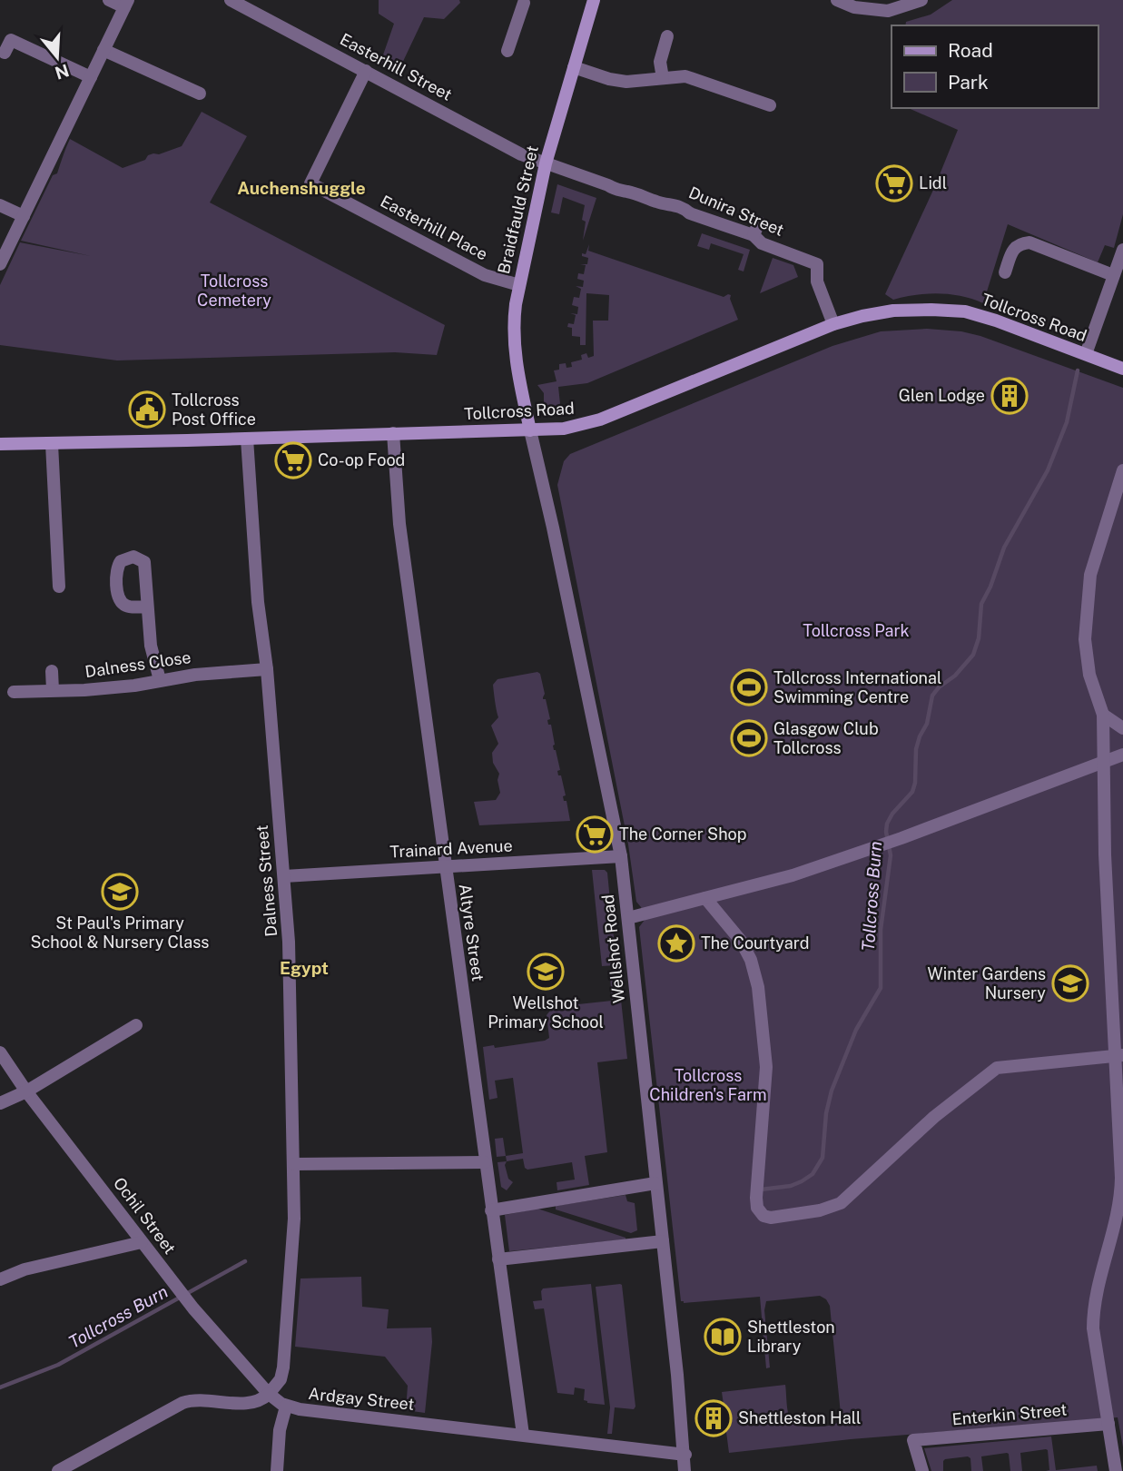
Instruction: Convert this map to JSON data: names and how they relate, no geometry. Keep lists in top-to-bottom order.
{
  "streets": {
    "street": [
      "Easterhill Street",
      "Braidfauld Street",
      "Dunira Street",
      "Easterhill Place",
      "Tollcross Road",
      "Dalness Close",
      "Trainard Avenue",
      "Dalness Street",
      "Altyre Street",
      "Wellshot Road",
      "Ochil Street",
      "Ardgay Street",
      "Enterkin Street"
    ]
  },
  "crossings": [
    ["Easterhill Street", "Braidfauld Street"],
    ["Easterhill Street", "Dunira Street"],
    ["Easterhill Street", "Easterhill Place"],
    ["Braidfauld Street", "Dunira Street"],
    ["Braidfauld Street", "Easterhill Place"],
    ["Braidfauld Street", "Tollcross Road"],
    ["Braidfauld Street", "Wellshot Road"],
    ["Dunira Street", "Tollcross Road"],
    ["Tollcross Road", "Dalness Street"],
    ["Tollcross Road", "Altyre Street"],
    ["Tollcross Road", "Wellshot Road"],
    ["Dalness Close", "Dalness Street"],
    ["Trainard Avenue", "Dalness Street"],
    ["Trainard Avenue", "Altyre Street"],
    ["Trainard Avenue", "Wellshot Road"],
    ["Dalness Street", "Ochil Street"],
    ["Dalness Street", "Ardgay Street"],
    ["Altyre Street", "Ardgay Street"],
    ["Wellshot Road", "Ardgay Street"],
    ["Ochil Street", "Ardgay Street"]
  ],
  "districts": ["Auchenshuggle", "Egypt"],
  "water": ["Tollcross Burn"],
  "parks": ["Tollcross Cemetery", "Tollcross Park", "Tollcross Children's Farm"],
  "places": {
    "supermarket": ["Lidl", "Co-op Food", "The Corner Shop"],
    "building": ["Glen Lodge", "Shettleston Hall"],
    "public building": ["Tollcross Post Office"],
    "sports": ["Tollcross International Swimming Centre", "Glasgow Club Tollcross"],
    "school or university": ["St Paul's Primary School & Nursery Class", "Wellshot Primary School", "Winter Gardens Nursery"],
    "place": ["The Courtyard"],
    "library": ["Shettleston Library"]
  },
  "legend": ["Road", "Park"],
  "north": "bottom"
}
